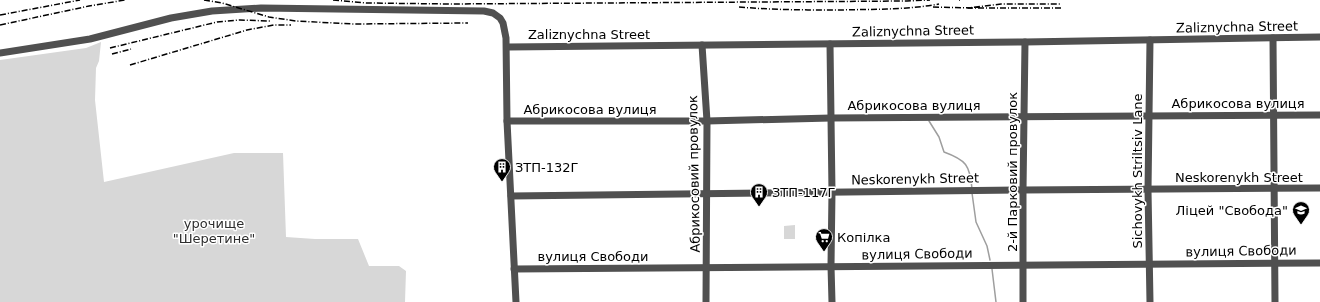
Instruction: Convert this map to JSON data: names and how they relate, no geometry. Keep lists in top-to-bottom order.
{
  "streets": {
    "street": [
      "Zaliznychna Street",
      "Абрикосова вулиця",
      "Sichovykh Striltsiv Lane",
      "2-й Парковий провулок",
      "Абрикосовий провулок",
      "Neskorenykh Street",
      "вулиця Свободи"
    ]
  },
  "crossings": [
    ["Zaliznychna Street", "Sichovykh Striltsiv Lane"],
    ["Zaliznychna Street", "2-й Парковий провулок"],
    ["Zaliznychna Street", "Абрикосовий провулок"],
    ["Абрикосова вулиця", "Sichovykh Striltsiv Lane"],
    ["Абрикосова вулиця", "2-й Парковий провулок"],
    ["Абрикосова вулиця", "Абрикосовий провулок"],
    ["Sichovykh Striltsiv Lane", "Neskorenykh Street"],
    ["Sichovykh Striltsiv Lane", "вулиця Свободи"],
    ["2-й Парковий провулок", "Neskorenykh Street"],
    ["2-й Парковий провулок", "вулиця Свободи"],
    ["Абрикосовий провулок", "Neskorenykh Street"],
    ["Абрикосовий провулок", "вулиця Свободи"]
  ],
  "parks": ["урочище \"Шеретине\""],
  "places": {
    "building": ["ЗТП-132Г", "ЗТП-117Г"],
    "school or university": ["Ліцей \"Свобода\""],
    "supermarket": ["Копілка"]
  }
}
